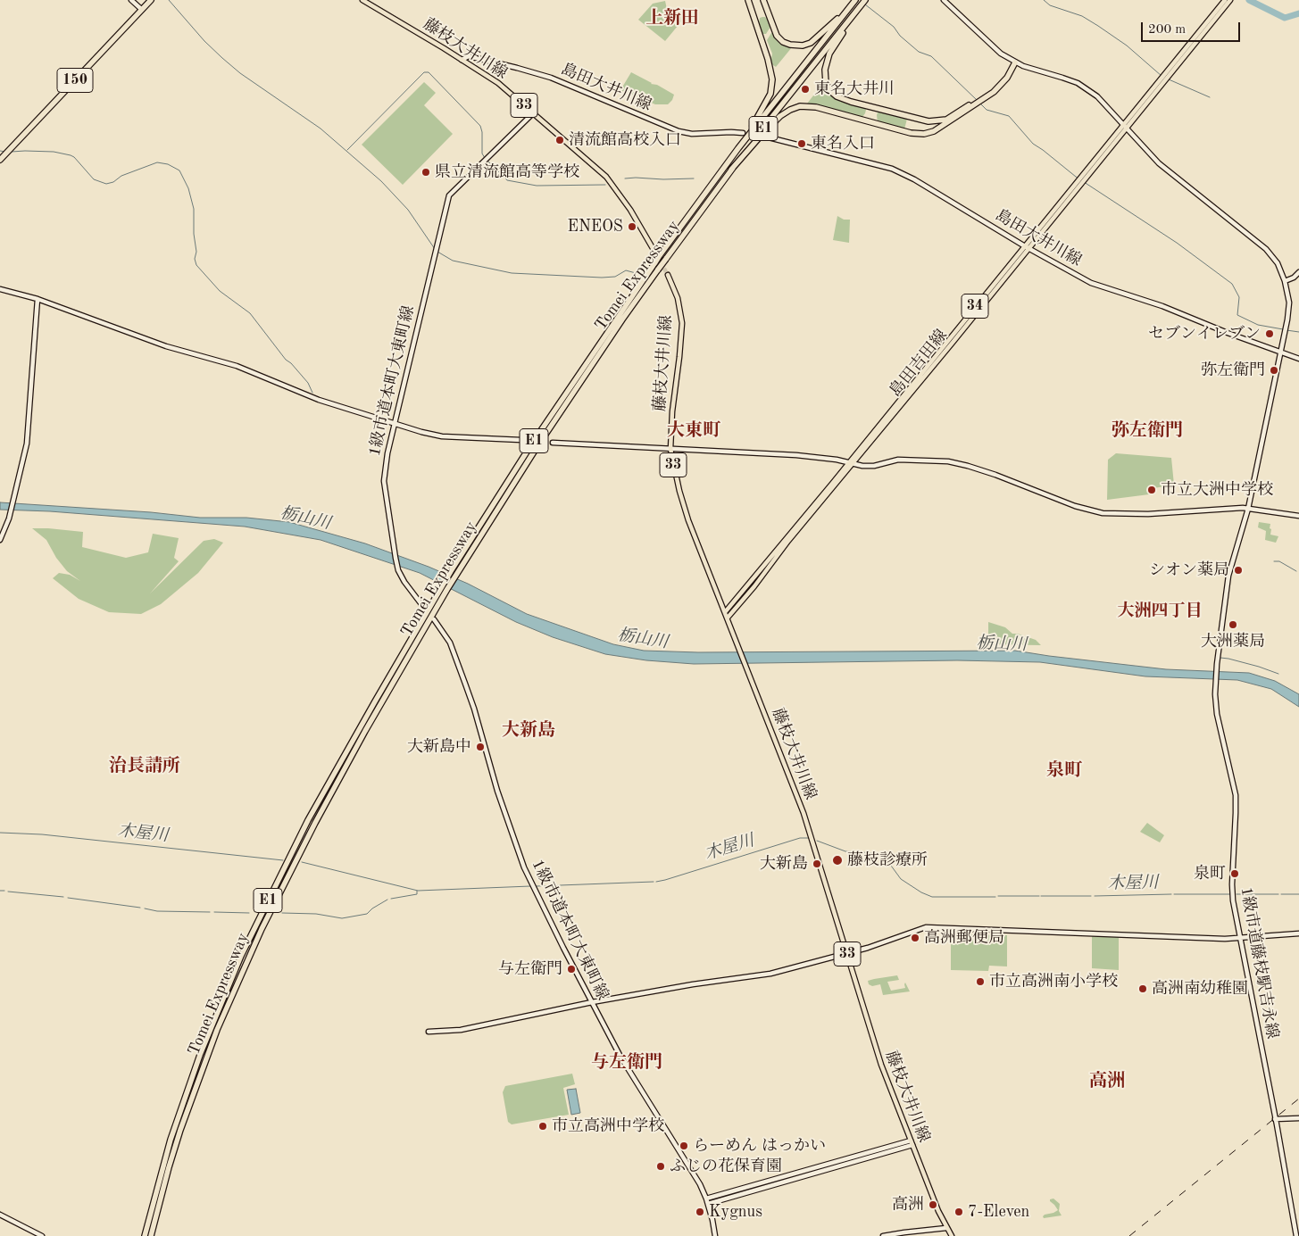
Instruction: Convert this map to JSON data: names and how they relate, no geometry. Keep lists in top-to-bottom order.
{
  "streets": {
    "highway": ["150", "E1", "Tomei Expressway"],
    "main road": [
      "藤枝大井川線",
      "33",
      "34",
      "島田吉田線"
    ],
    "street": ["島田大井川線", "1級市道本町大東町線", "1級市道藤枝駅吉永線"]
  },
  "crossings": [
    ["藤枝大井川線", "島田大井川線"],
    ["藤枝大井川線", "島田吉田線"],
    ["藤枝大井川線", "1級市道本町大東町線"],
    ["島田大井川線", "島田吉田線"],
    ["島田大井川線", "1級市道藤枝駅吉永線"],
    ["島田吉田線", "1級市道藤枝駅吉永線"]
  ],
  "districts": [
    "上新田",
    "大東町",
    "弥左衛門",
    "大洲四丁目",
    "大新島",
    "治長請所",
    "泉町",
    "与左衛門",
    "高洲"
  ],
  "water": ["栃山川", "木屋川"],
  "places": [
    "東名大井川",
    "清流館高校入口",
    "東名入口",
    "県立清流館高等学校",
    "ENEOS",
    "セブンイレブン",
    "弥左衛門",
    "市立大洲中学校",
    "シオン薬局",
    "大洲薬局",
    "大新島中",
    "藤枝診療所",
    "大新島",
    "泉町",
    "高洲郵便局",
    "与左衛門",
    "市立高洲南小学校",
    "高洲南幼稚園",
    "市立高洲中学校",
    "らーめん はっかい",
    "ふじの花保育園",
    "高洲",
    "Kygnus",
    "7-Eleven"
  ],
  "scale_bar": "200 m"
}
